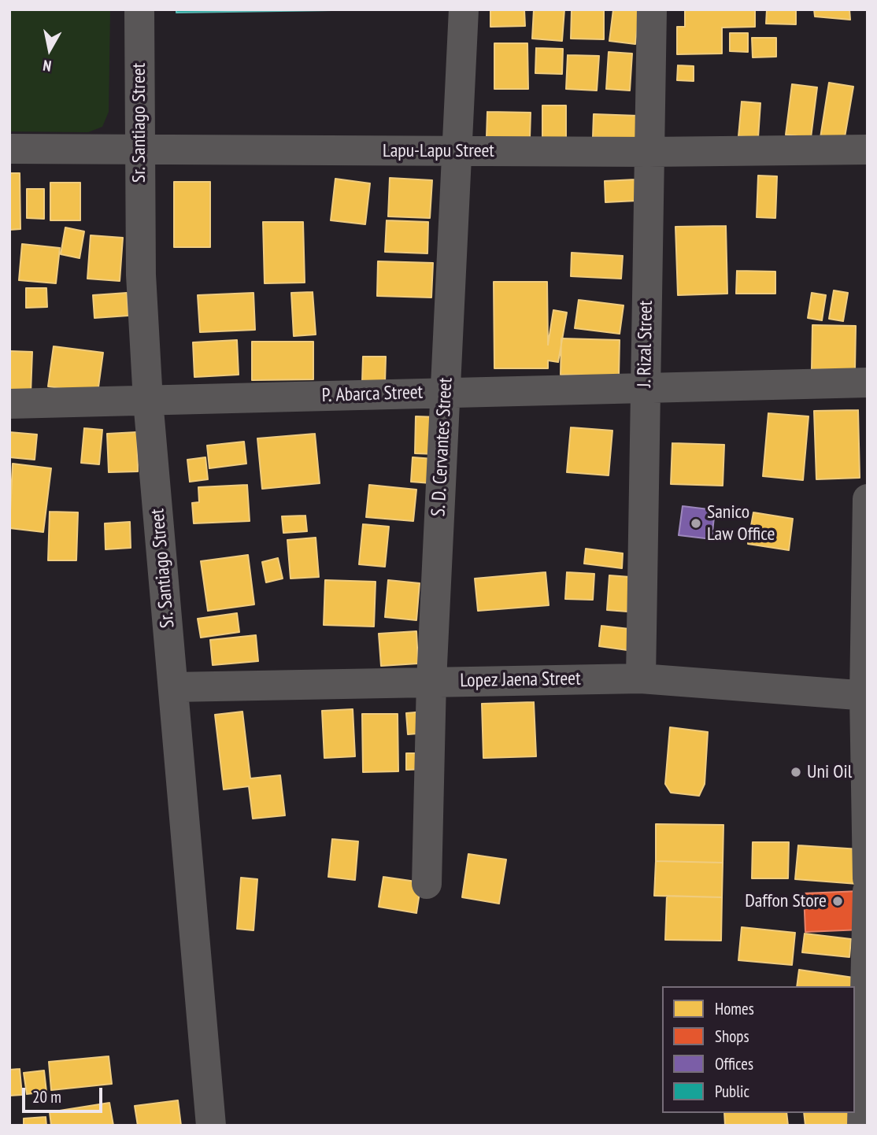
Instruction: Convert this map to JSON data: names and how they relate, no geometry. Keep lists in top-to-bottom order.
{
  "streets": {
    "street": [
      "Sr. Santiago Street",
      "Lapu-Lapu Street",
      "J. Rizal Street",
      "P. Abarca Street",
      "S. D. Cervantes Street",
      "Lopez Jaena Street"
    ]
  },
  "crossings": [
    ["Sr. Santiago Street", "Lapu-Lapu Street"],
    ["Sr. Santiago Street", "P. Abarca Street"],
    ["Sr. Santiago Street", "Lopez Jaena Street"],
    ["Lapu-Lapu Street", "J. Rizal Street"],
    ["Lapu-Lapu Street", "S. D. Cervantes Street"],
    ["J. Rizal Street", "P. Abarca Street"],
    ["J. Rizal Street", "Lopez Jaena Street"],
    ["P. Abarca Street", "S. D. Cervantes Street"],
    ["S. D. Cervantes Street", "Lopez Jaena Street"]
  ],
  "places": ["Sanico Law Office", "Uni Oil", "Daffon Store"],
  "legend": [
    "Homes",
    "Shops",
    "Offices",
    "Public"
  ],
  "scale_bar": "20 m",
  "north": "bottom"
}
